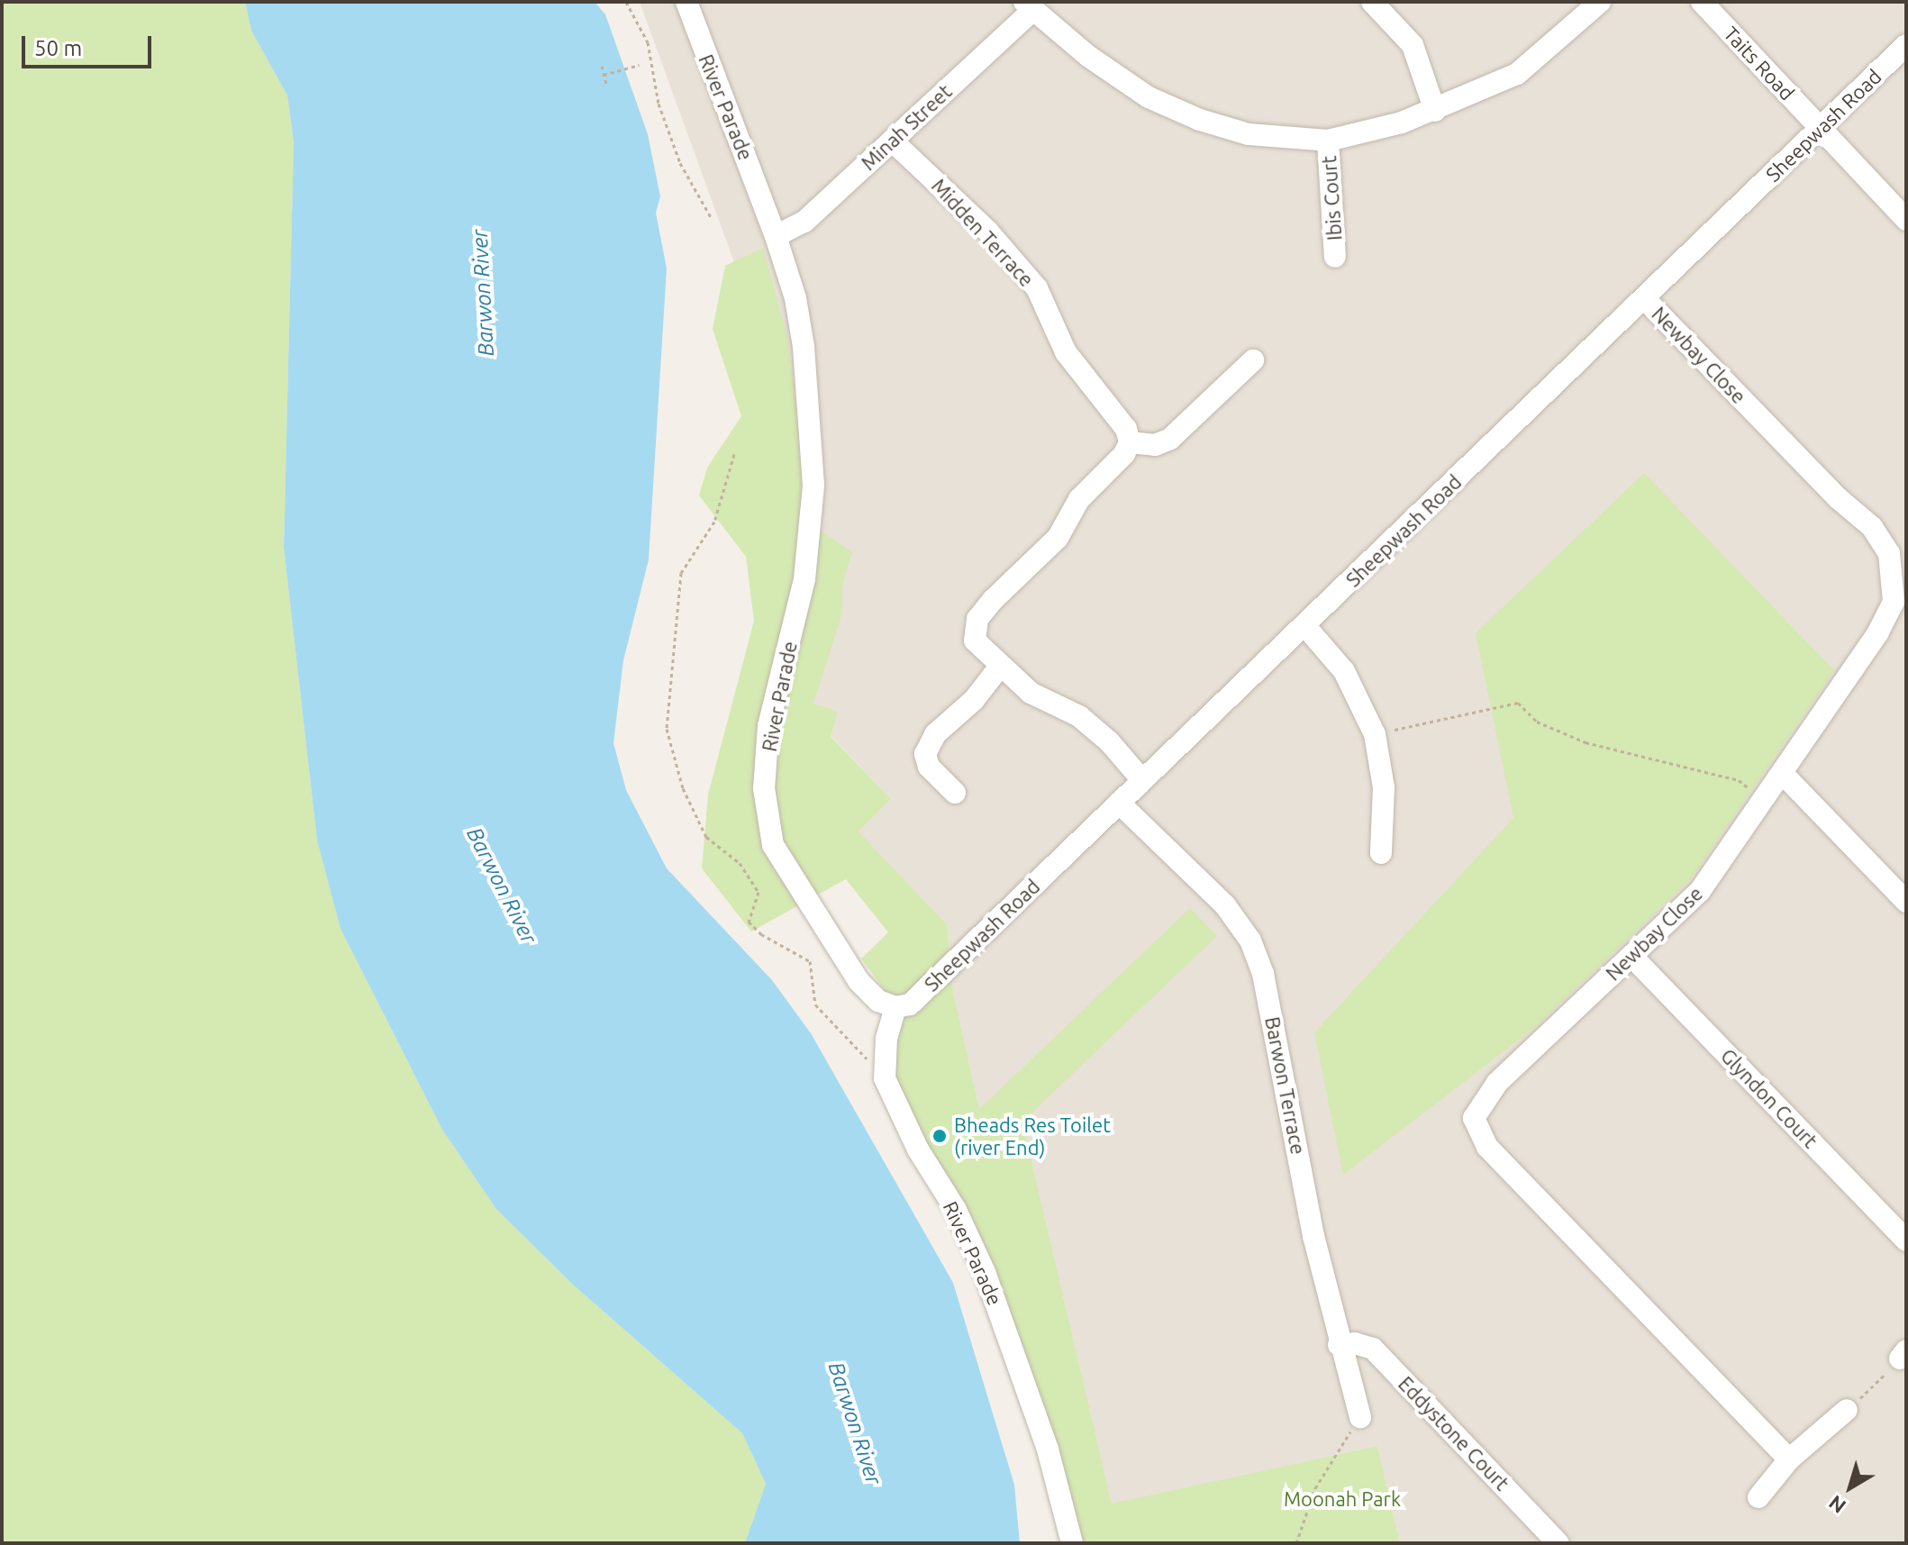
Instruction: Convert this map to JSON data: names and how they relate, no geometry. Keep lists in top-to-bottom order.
{
  "streets": {
    "street": [
      "Taits Road",
      "River Parade",
      "Sheepwash Road",
      "Minah Street",
      "Ibis Court",
      "Midden Terrace",
      "Newbay Close",
      "Barwon Terrace",
      "Glyndon Court",
      "Eddystone Court"
    ]
  },
  "crossings": [
    ["Taits Road", "Sheepwash Road"],
    ["River Parade", "Sheepwash Road"],
    ["River Parade", "Minah Street"],
    ["Sheepwash Road", "Newbay Close"],
    ["Sheepwash Road", "Barwon Terrace"],
    ["Minah Street", "Midden Terrace"],
    ["Newbay Close", "Glyndon Court"],
    ["Barwon Terrace", "Eddystone Court"]
  ],
  "water": ["Barwon River"],
  "parks": ["Moonah Park"],
  "places": ["Bheads Res Toilet (river End)"],
  "scale_bar": "50 m",
  "north": "bottom left"
}
